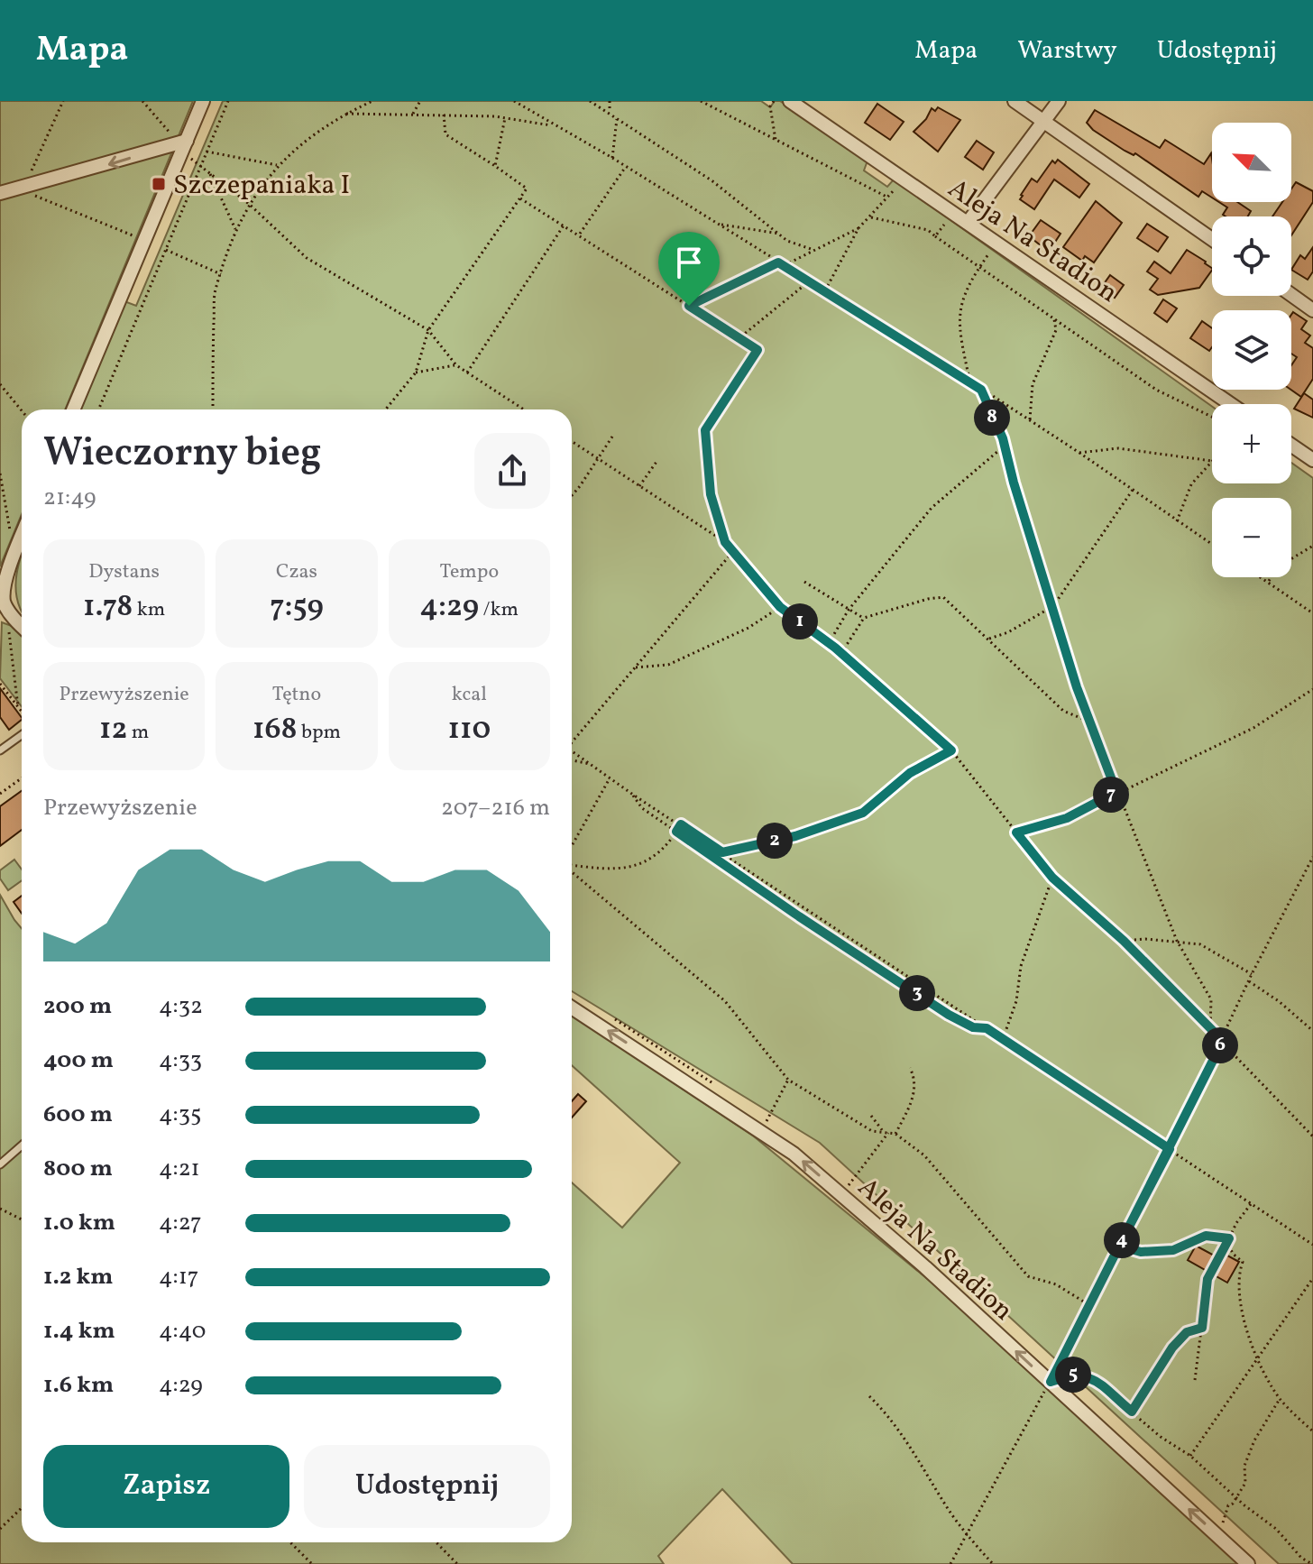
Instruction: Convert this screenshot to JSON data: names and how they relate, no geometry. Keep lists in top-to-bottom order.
{
  "streets": {
    "street": ["Aleja Na Stadion"]
  },
  "one_way": ["Aleja Na Stadion"],
  "places": {
    "transit": ["Szczepaniaka I"]
  },
  "north": "top left",
  "page": {
    "header": "Mapa",
    "nav": ["Mapa", "Warstwy", "Udostępnij"],
    "map_buttons": ["+", "−"],
    "pins": [
      "8",
      "1",
      "7",
      "2",
      "3",
      "6",
      "4",
      "5"
    ],
    "heading": ["Wieczorny bieg", "21:49"],
    "stats": [
      ["Dystans", "1.78 km"],
      ["Czas", "7:59"],
      ["Tempo", "4:29 /km"],
      ["Przewyższenie", "12 m"],
      ["Tętno", "168 bpm"],
      ["kcal", "110"]
    ],
    "chart": ["Przewyższenie", "207–216 m"],
    "list": [
      {
        "name": "200 m",
        "note": "4:32"
      },
      {
        "name": "400 m",
        "note": "4:33"
      },
      {
        "name": "600 m",
        "note": "4:35"
      },
      {
        "name": "800 m",
        "note": "4:21"
      },
      {
        "name": "1.0 km",
        "note": "4:27"
      },
      {
        "name": "1.2 km",
        "note": "4:17"
      },
      {
        "name": "1.4 km",
        "note": "4:40"
      },
      {
        "name": "1.6 km",
        "note": "4:29"
      }
    ],
    "buttons": ["Zapisz", "Udostępnij"]
  }
}
